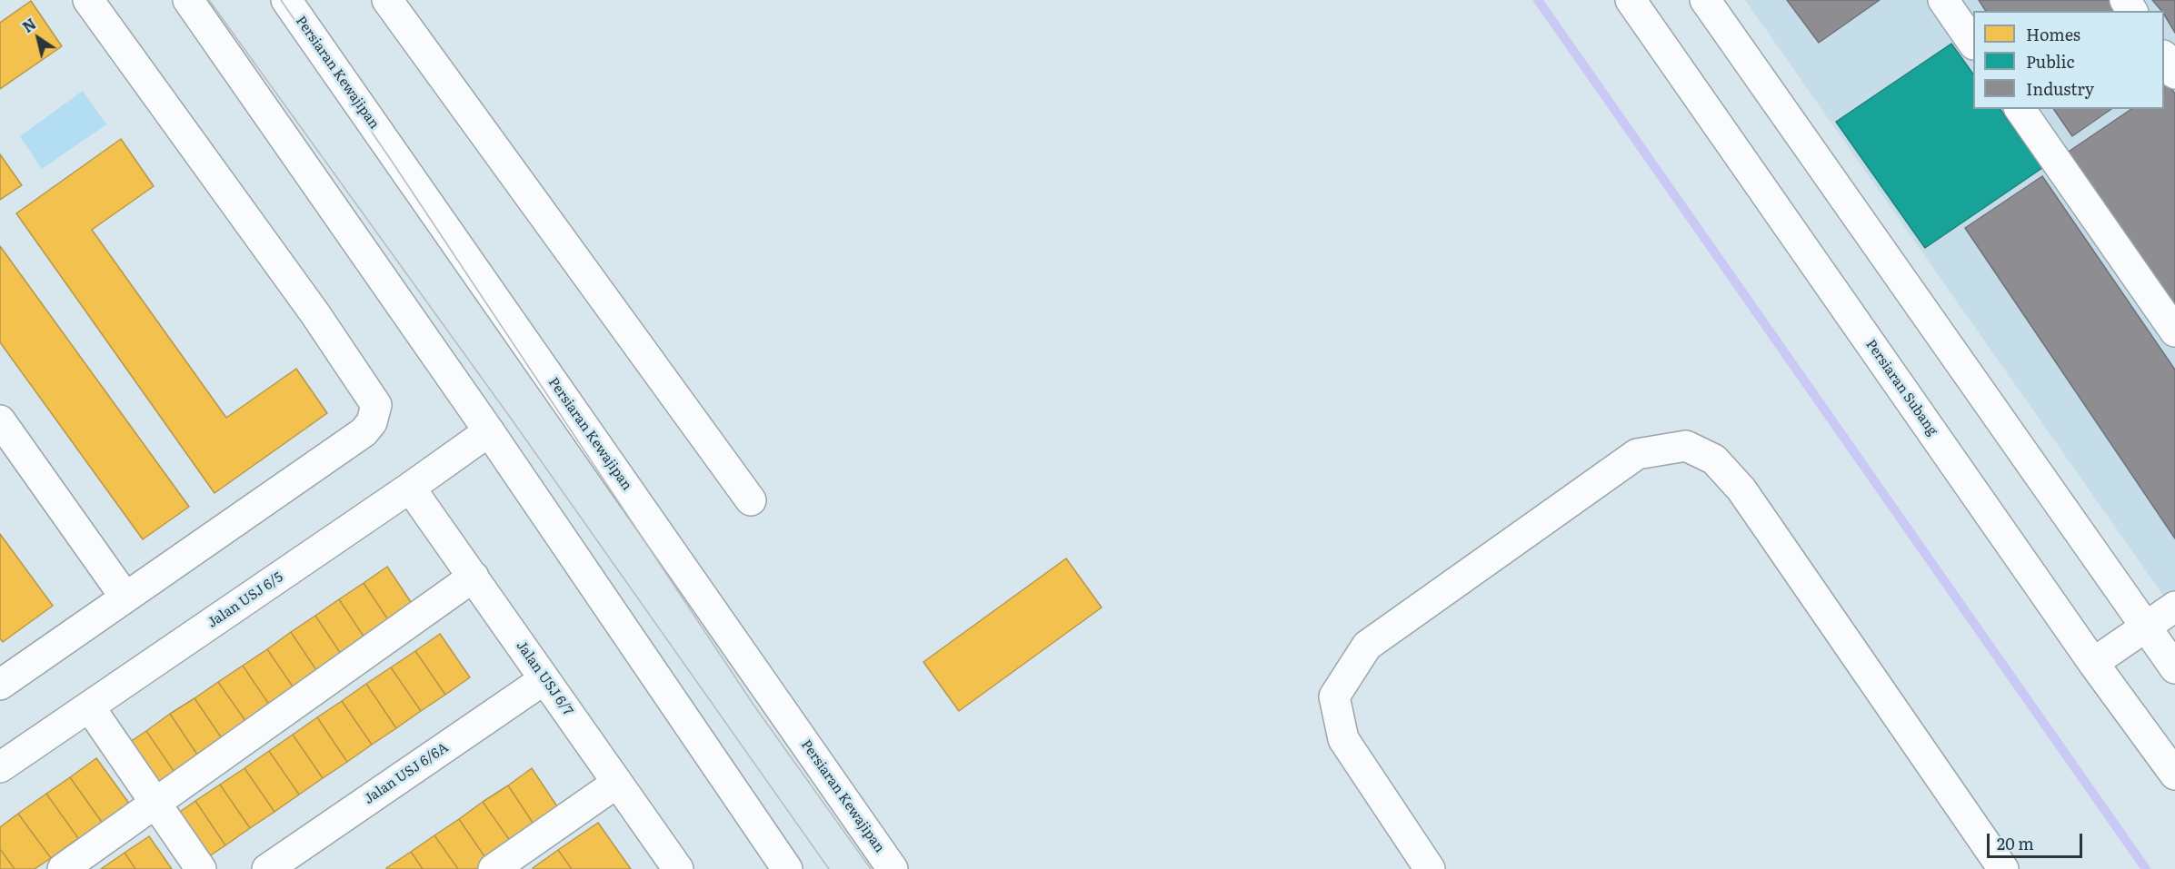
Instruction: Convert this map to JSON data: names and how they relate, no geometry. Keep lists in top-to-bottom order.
{
  "streets": {
    "street": [
      "Persiaran Kewajipan",
      "Persiaran Subang",
      "Jalan USJ 6/5",
      "Jalan USJ 6/7",
      "Jalan USJ 6/6A"
    ]
  },
  "crossings": [
    ["Jalan USJ 6/5", "Jalan USJ 6/7"],
    ["Jalan USJ 6/7", "Jalan USJ 6/6A"]
  ],
  "legend": ["Homes", "Public", "Industry"],
  "scale_bar": "20 m",
  "north": "top left"
}
